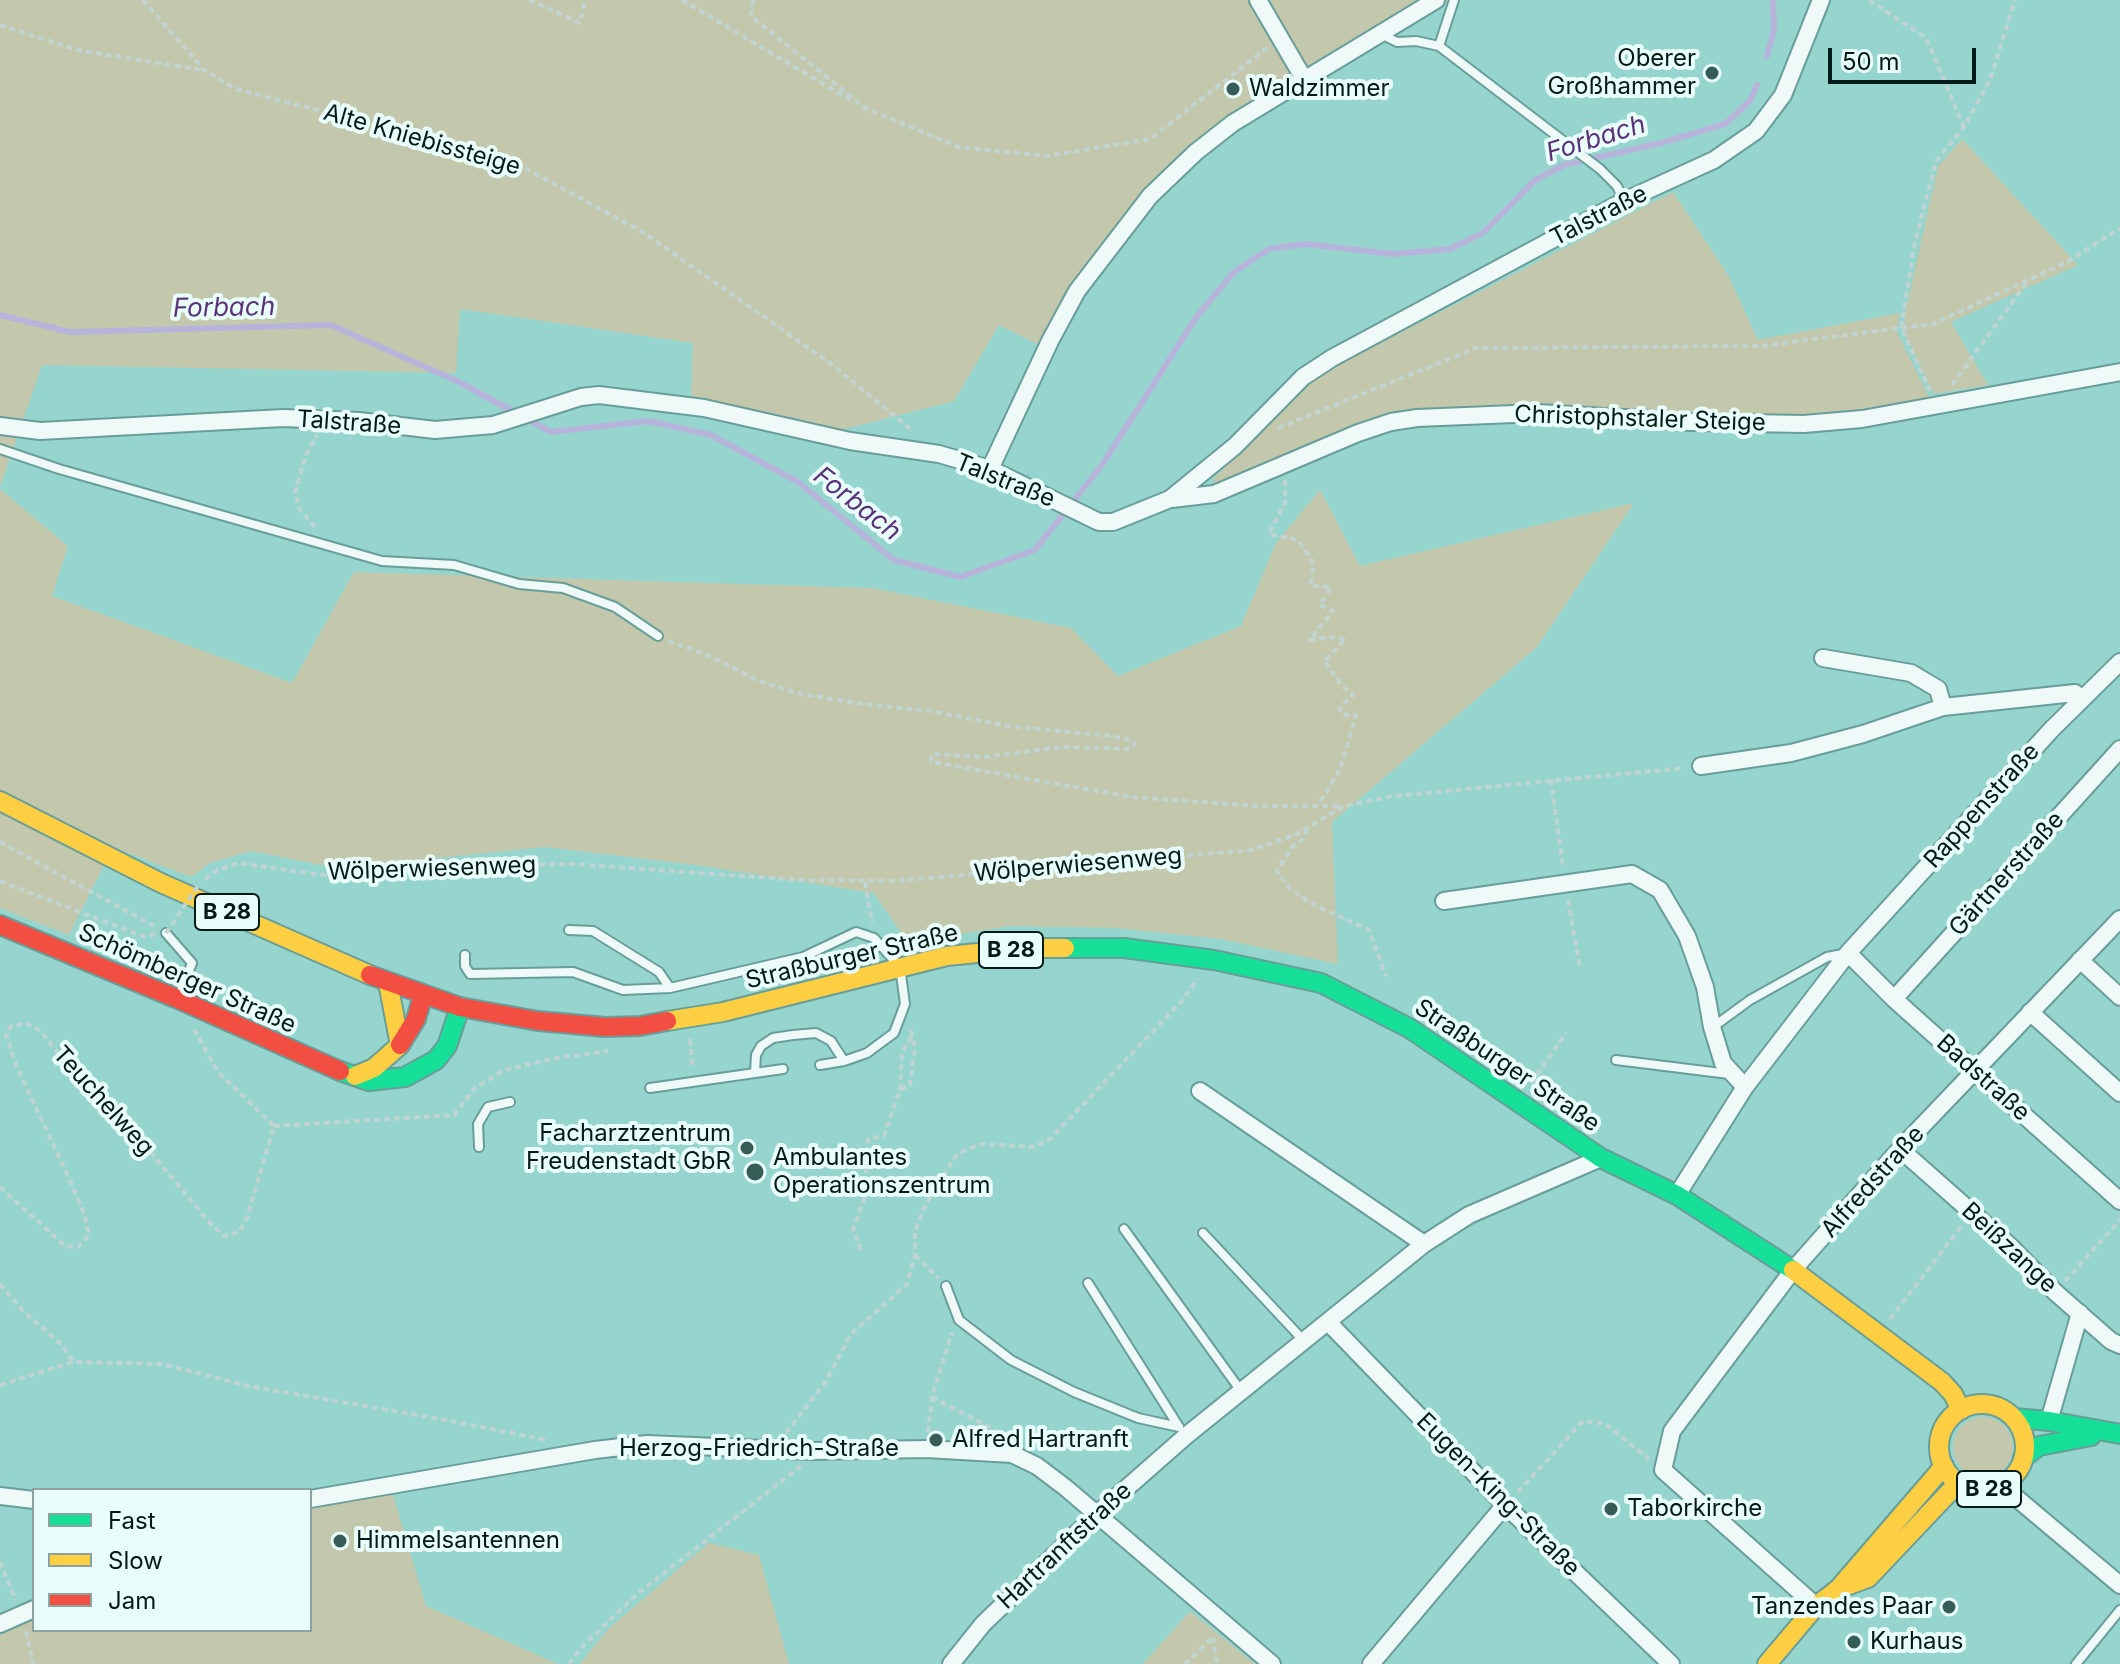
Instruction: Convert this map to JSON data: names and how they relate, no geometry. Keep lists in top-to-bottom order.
{
  "streets": {
    "main road": ["B 28", "Straßburger Straße", "Schömberger Straße"],
    "street": [
      "Talstraße",
      "Christophstaler Steige",
      "Rappenstraße",
      "Gärtnerstraße",
      "Badstraße",
      "Alfredstraße",
      "Beißzange",
      "Herzog-Friedrich-Straße",
      "Eugen-King-Straße",
      "Hartranftstraße"
    ],
    "path": ["Alte Kniebissteige", "Wölperwiesenweg", "Teuchelweg"]
  },
  "crossings": [
    ["Alte Kniebissteige", "Talstraße"],
    ["Talstraße", "Christophstaler Steige"],
    ["Rappenstraße", "Straßburger Straße"],
    ["Rappenstraße", "Badstraße"],
    ["Gärtnerstraße", "Badstraße"],
    ["B 28", "Straßburger Straße"],
    ["Straßburger Straße", "Schömberger Straße"],
    ["Straßburger Straße", "Alfredstraße"],
    ["Straßburger Straße", "Hartranftstraße"],
    ["Badstraße", "Alfredstraße"],
    ["Alfredstraße", "Beißzange"],
    ["Herzog-Friedrich-Straße", "Hartranftstraße"],
    ["Eugen-King-Straße", "Hartranftstraße"]
  ],
  "water": ["Forbach"],
  "places": [
    "Oberer Großhammer",
    "Waldzimmer",
    "Facharztzentrum Freudenstadt GbR",
    "Ambulantes Operationszentrum",
    "Alfred Hartranft",
    "Taborkirche",
    "Himmelsantennen",
    "Tanzendes Paar",
    "Kurhaus"
  ],
  "legend": ["Fast", "Slow", "Jam"],
  "scale_bar": "50 m"
}
